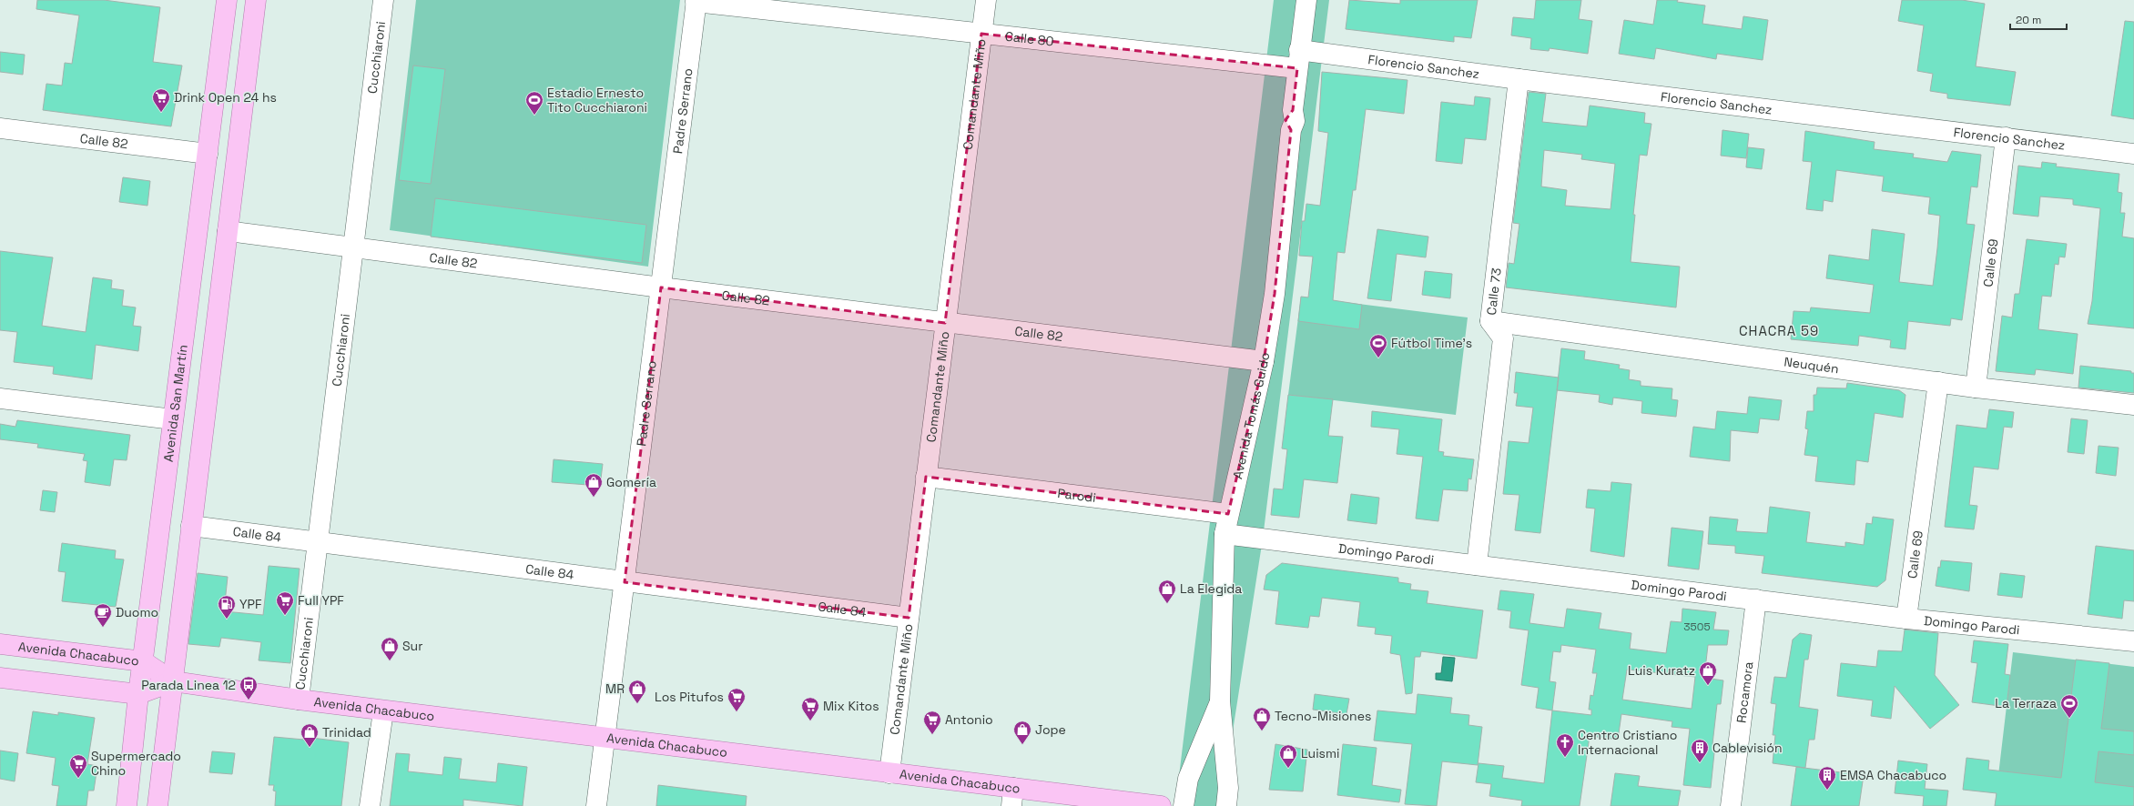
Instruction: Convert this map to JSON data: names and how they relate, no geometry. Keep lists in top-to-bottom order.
{
  "streets": {
    "main road": ["Avenida San Martín", "Avenida Chacabuco"],
    "street": [
      "Calle 80",
      "Cucchiaroni",
      "Florencio Sanchez",
      "Comandante Miño",
      "Padre Serrano",
      "Calle 82",
      "Calle 69",
      "Calle 73",
      "Neuquén",
      "Avenida Tomás Guido",
      "Parodi",
      "Calle 84",
      "Domingo Parodi",
      "Rocamora"
    ]
  },
  "crossings": [
    ["Calle 80", "Florencio Sanchez"],
    ["Calle 80", "Comandante Miño"],
    ["Calle 80", "Padre Serrano"],
    ["Calle 80", "Avenida Tomás Guido"],
    ["Cucchiaroni", "Calle 82"],
    ["Cucchiaroni", "Calle 84"],
    ["Cucchiaroni", "Avenida Chacabuco"],
    ["Florencio Sanchez", "Calle 69"],
    ["Florencio Sanchez", "Calle 73"],
    ["Florencio Sanchez", "Avenida Tomás Guido"],
    ["Comandante Miño", "Calle 82"],
    ["Comandante Miño", "Parodi"],
    ["Comandante Miño", "Calle 84"],
    ["Comandante Miño", "Avenida Chacabuco"],
    ["Padre Serrano", "Calle 82"],
    ["Padre Serrano", "Calle 84"],
    ["Padre Serrano", "Avenida Chacabuco"],
    ["Calle 82", "Avenida San Martín"],
    ["Calle 82", "Avenida Tomás Guido"],
    ["Calle 69", "Neuquén"],
    ["Calle 69", "Domingo Parodi"],
    ["Calle 73", "Neuquén"],
    ["Calle 73", "Domingo Parodi"],
    ["Avenida San Martín", "Avenida Chacabuco"],
    ["Avenida Tomás Guido", "Parodi"],
    ["Avenida Tomás Guido", "Domingo Parodi"],
    ["Domingo Parodi", "Rocamora"]
  ],
  "districts": ["CHACRA 59"],
  "places": {
    "supermarket": [
      "Drink Open 24 hs",
      "Full YPF",
      "Los Pitufos",
      "Mix Kitos",
      "Antonio",
      "Supermercado Chino"
    ],
    "sports": ["Estadio Ernesto Tito Cucchiaroni", "Fútbol Time's", "La Terraza"],
    "shop": [
      "Gomería",
      "La Elegida",
      "Sur",
      "Luis Kuratz",
      "MR",
      "Tecno-Misiones",
      "Jope",
      "Trinidad",
      "Luismi"
    ],
    "fuel station": ["YPF"],
    "cafe": ["Duomo"],
    "bus stop": ["Parada Linea 12"],
    "church": ["Centro Cristiano Internacional"],
    "building": ["Cablevisión", "EMSA Chacabuco"]
  },
  "house_numbers": ["3505"],
  "scale_bar": "20 m"
}
